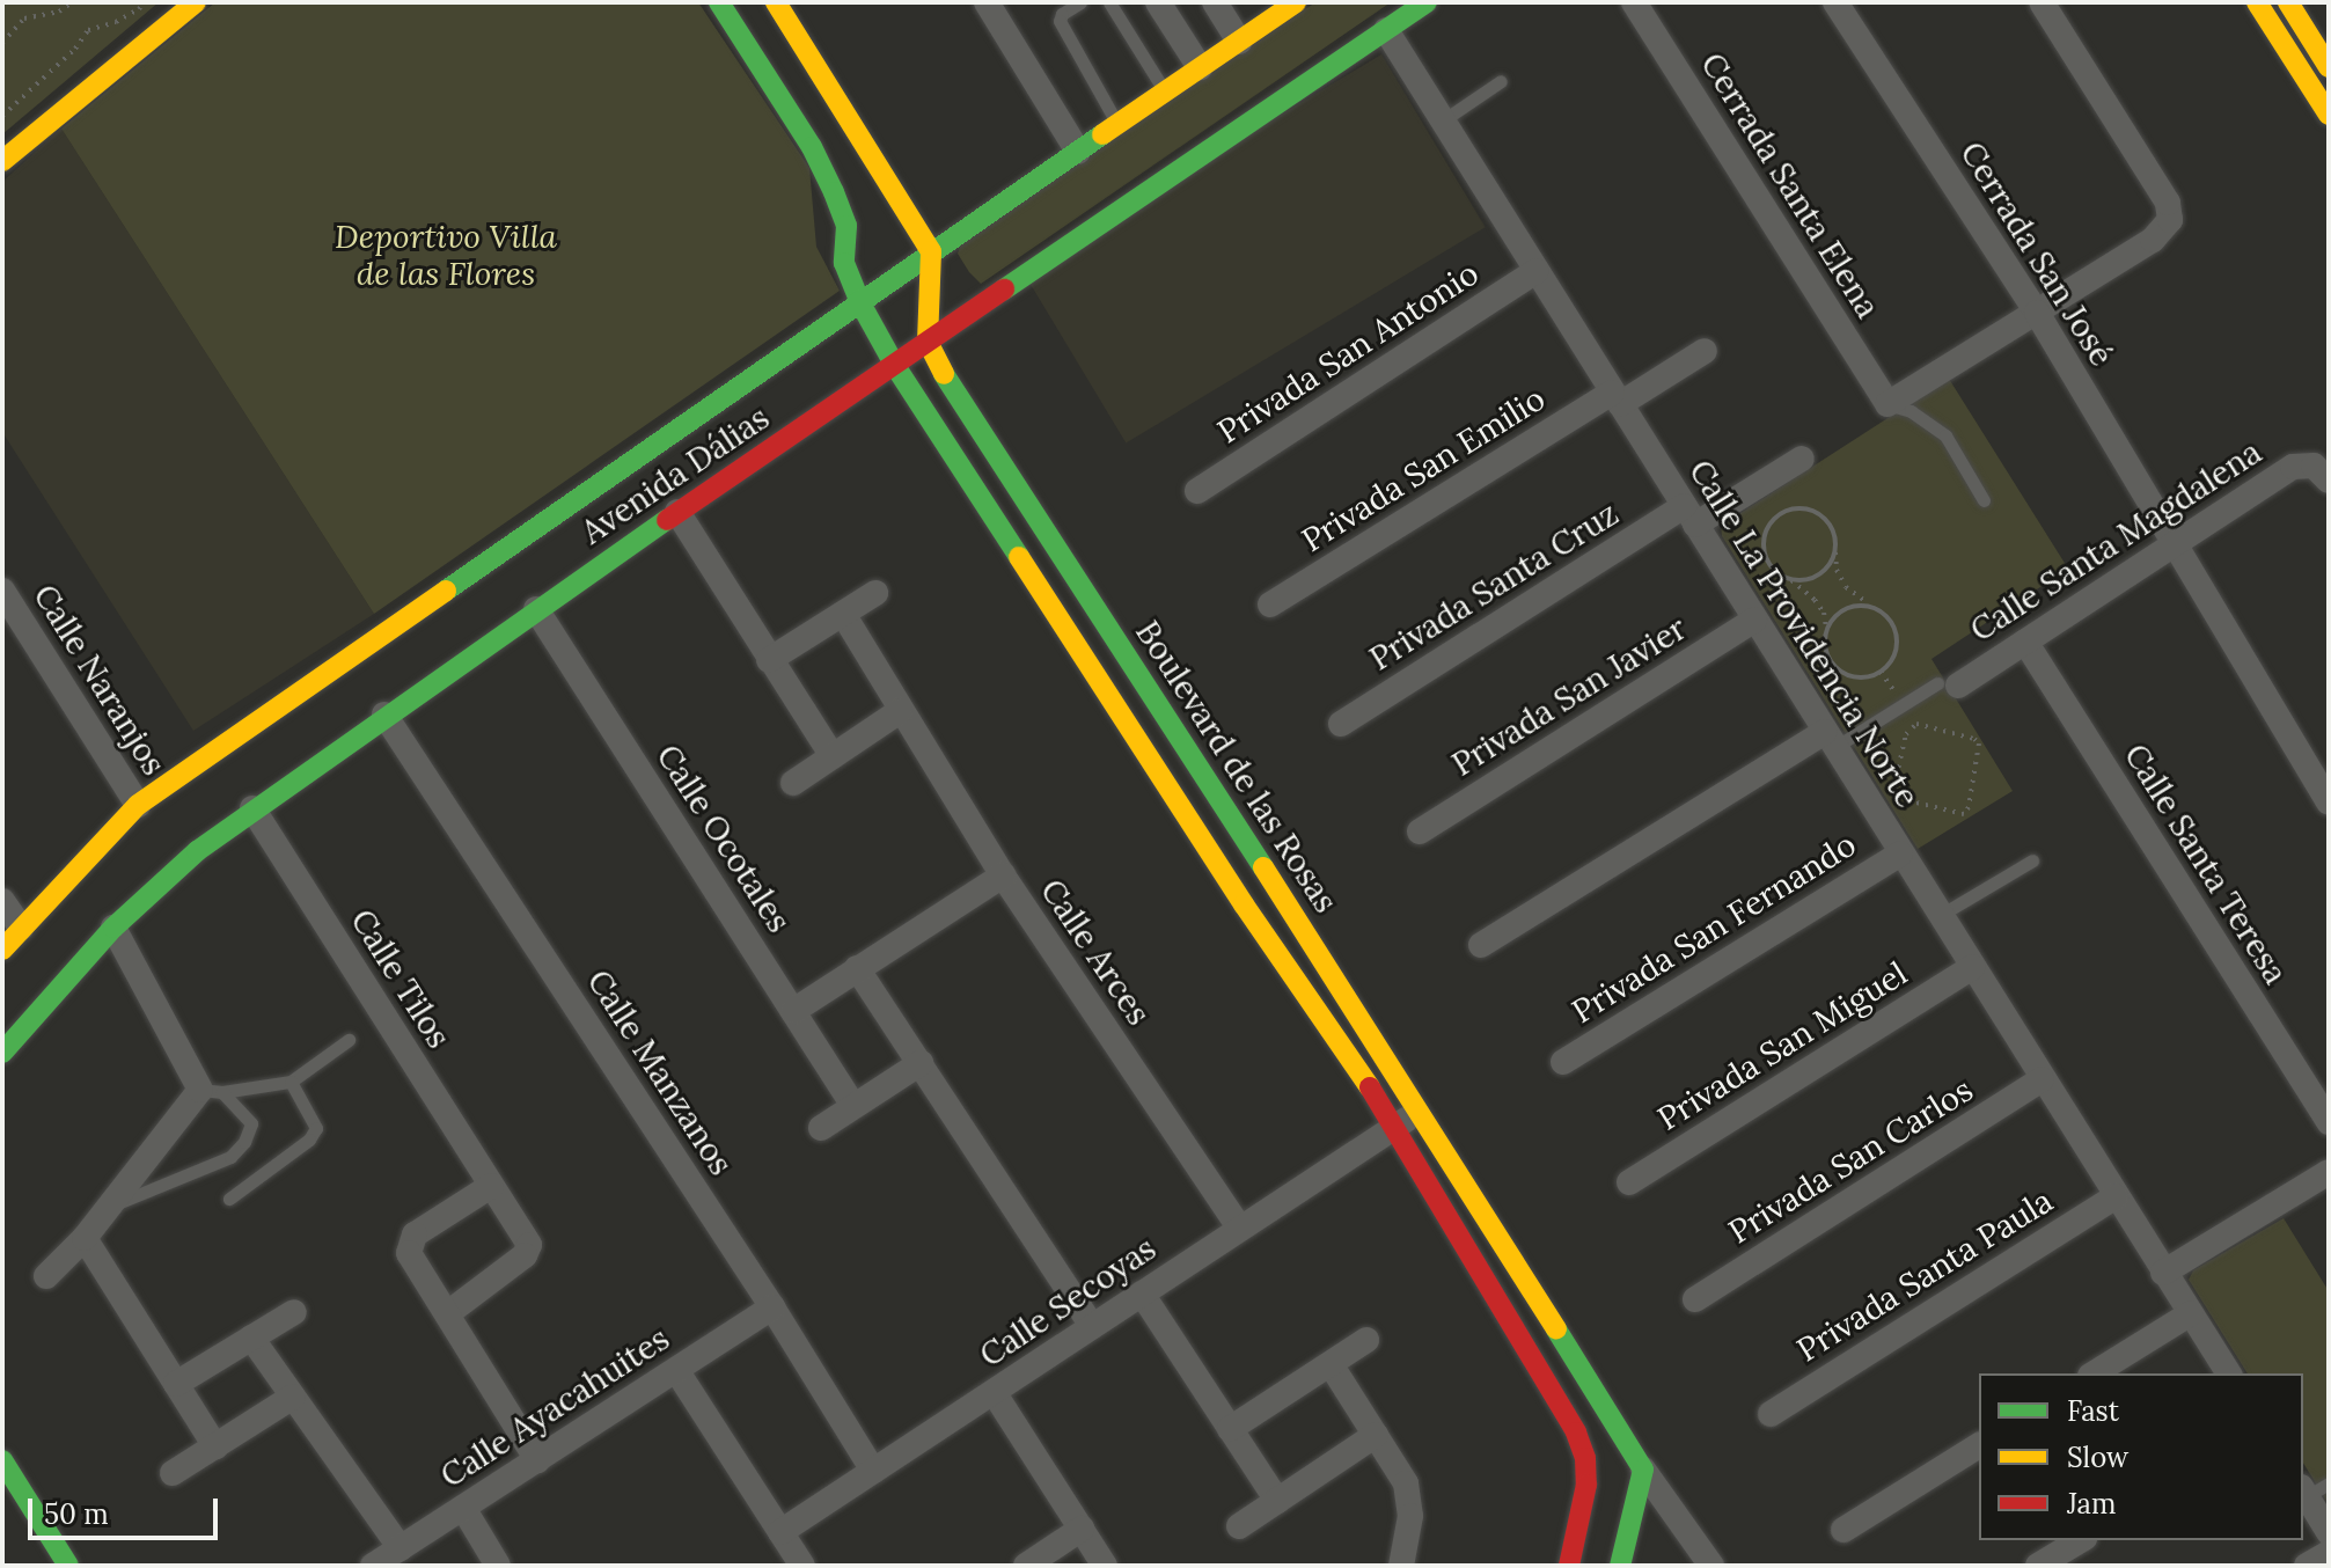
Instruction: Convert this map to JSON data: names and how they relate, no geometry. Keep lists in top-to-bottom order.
{
  "streets": {
    "street": [
      "Cerrada Santa Elena",
      "Cerrada San José",
      "Privada San Antonio",
      "Privada San Emilio",
      "Avenida Dálias",
      "Calle Santa Magdalena",
      "Privada Santa Cruz",
      "Calle La Providencia Norte",
      "Calle Naranjos",
      "Privada San Javier",
      "Boulevard de las Rosas",
      "Calle Ocotales",
      "Calle Santa Teresa",
      "Privada San Fernando",
      "Calle Arces",
      "Calle Tilos",
      "Privada San Miguel",
      "Calle Manzanos",
      "Privada San Carlos",
      "Privada Santa Paula",
      "Calle Secoyas",
      "Calle Ayacahuites"
    ]
  },
  "crossings": [
    ["Cerrada San José", "Calle Santa Magdalena"],
    ["Privada San Antonio", "Calle La Providencia Norte"],
    ["Privada San Emilio", "Calle La Providencia Norte"],
    ["Avenida Dálias", "Calle La Providencia Norte"],
    ["Avenida Dálias", "Calle Naranjos"],
    ["Avenida Dálias", "Boulevard de las Rosas"],
    ["Avenida Dálias", "Calle Ocotales"],
    ["Avenida Dálias", "Calle Tilos"],
    ["Avenida Dálias", "Calle Manzanos"],
    ["Calle Santa Magdalena", "Calle Santa Teresa"],
    ["Privada Santa Cruz", "Calle La Providencia Norte"],
    ["Calle La Providencia Norte", "Privada San Javier"],
    ["Calle La Providencia Norte", "Privada San Fernando"],
    ["Calle La Providencia Norte", "Privada San Miguel"],
    ["Calle La Providencia Norte", "Privada San Carlos"],
    ["Calle La Providencia Norte", "Privada Santa Paula"],
    ["Boulevard de las Rosas", "Calle Secoyas"],
    ["Calle Arces", "Calle Secoyas"],
    ["Calle Manzanos", "Calle Secoyas"],
    ["Calle Manzanos", "Calle Ayacahuites"]
  ],
  "parks": ["Deportivo Villa de las Flores"],
  "legend": ["Fast", "Slow", "Jam"],
  "scale_bar": "50 m"
}
